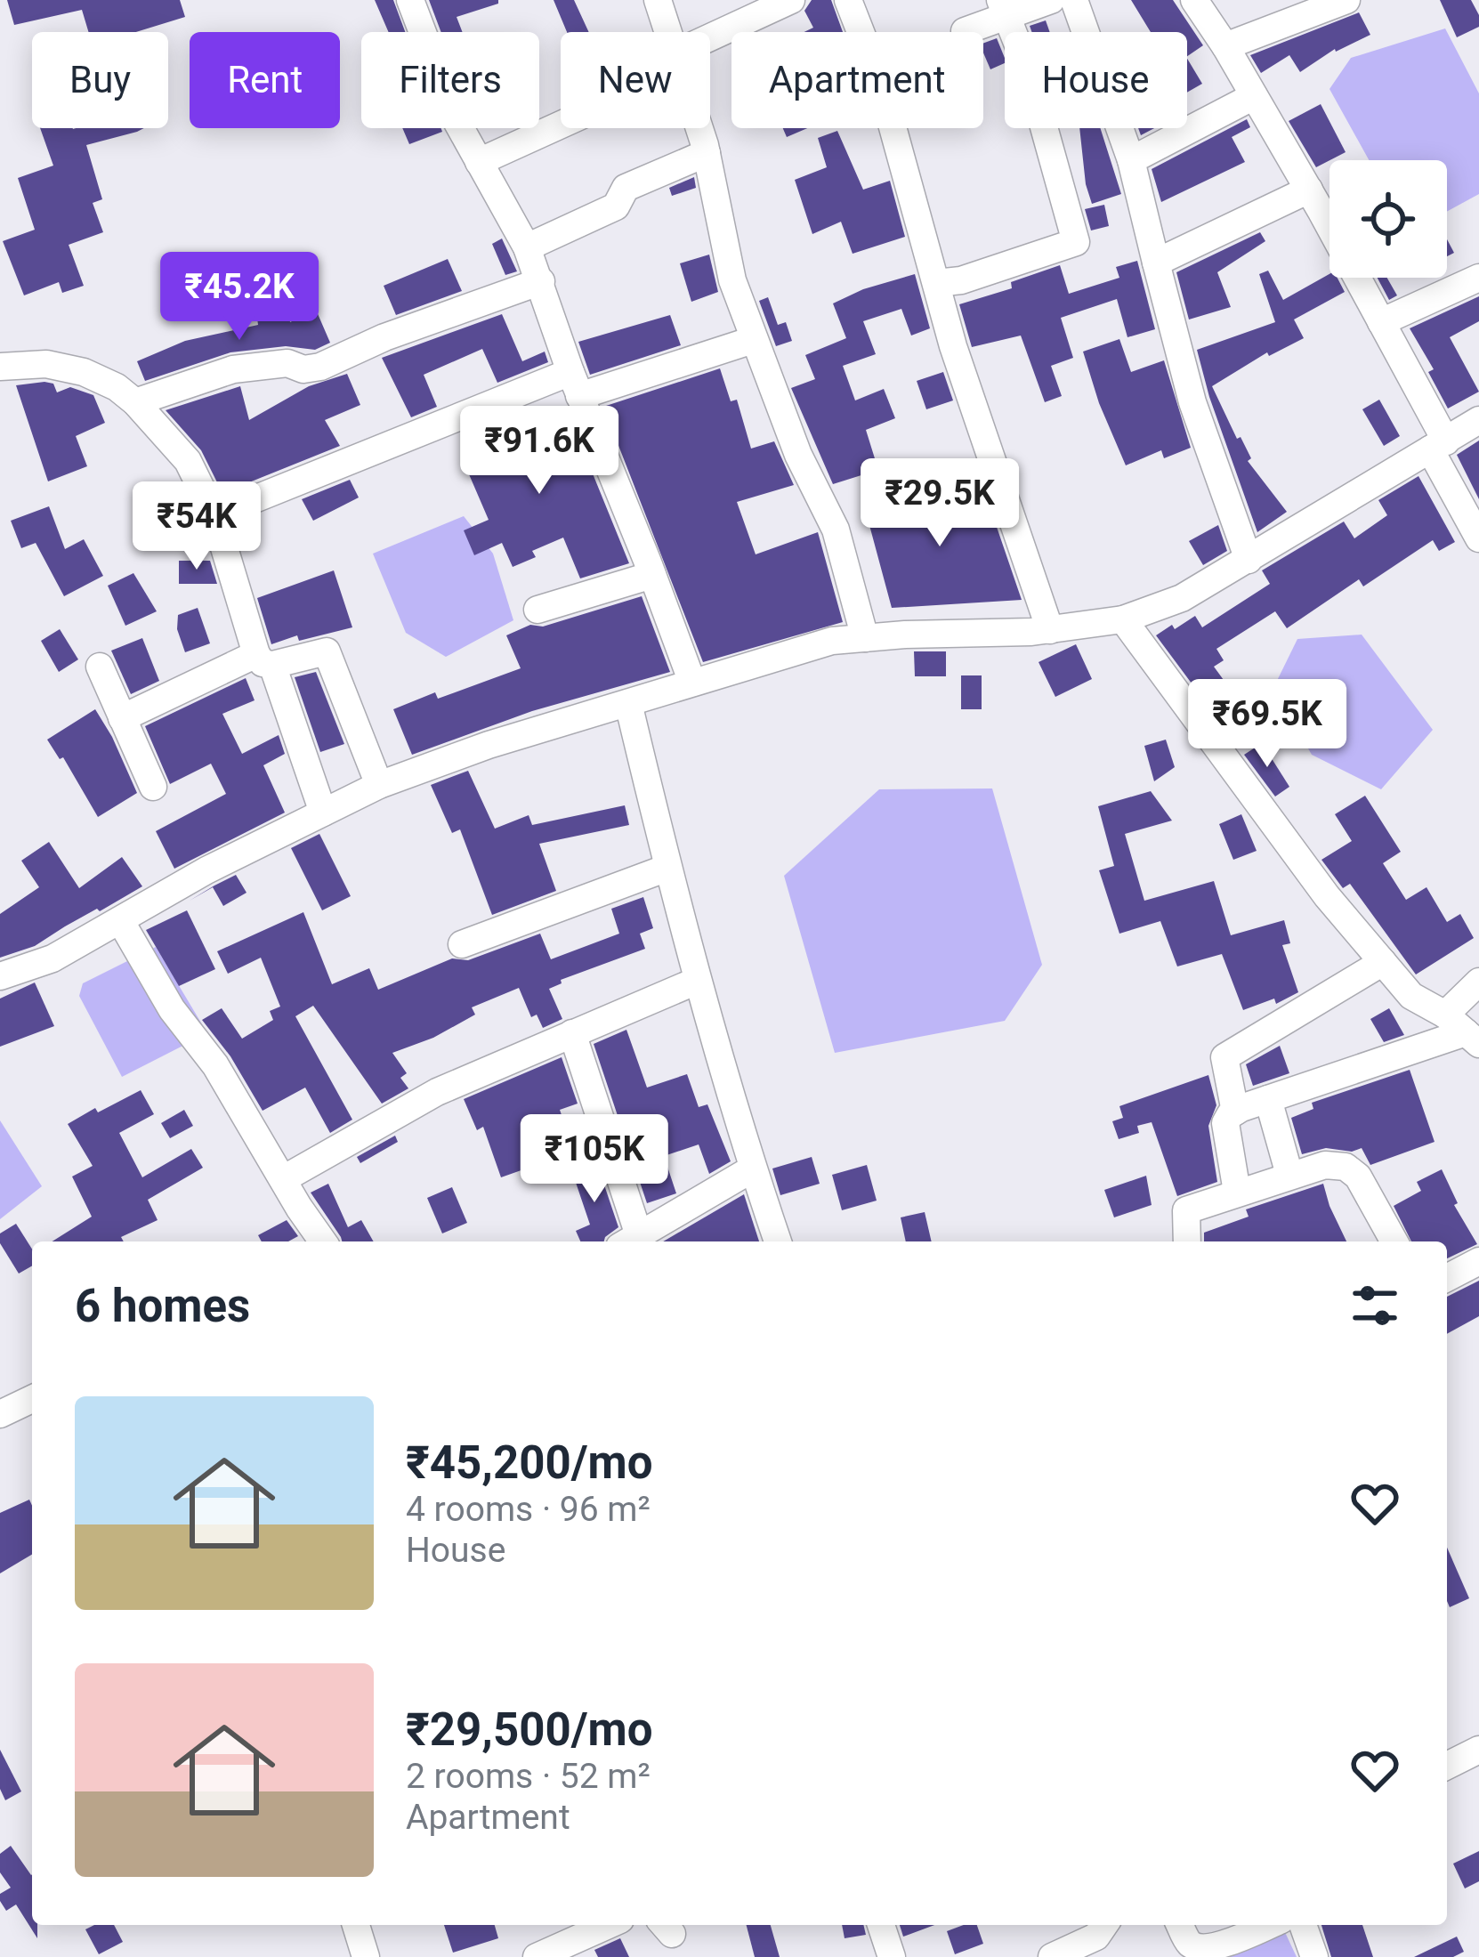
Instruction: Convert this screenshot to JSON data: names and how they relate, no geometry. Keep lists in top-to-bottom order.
{
  "page": {
    "chip": [
      "Buy",
      "Rent",
      "Filters",
      "New",
      "Apartment",
      "House"
    ],
    "price": [
      "₹45.2K",
      "₹91.6K",
      "₹29.5K",
      "₹54K",
      "₹69.5K",
      "₹105K"
    ],
    "heading": "6 homes",
    "list": [
      {
        "name": "₹45,200/mo",
        "note": "4 rooms · 96 m² · House"
      },
      {
        "name": "₹29,500/mo",
        "note": "2 rooms · 52 m² · Apartment"
      }
    ]
  }
}
